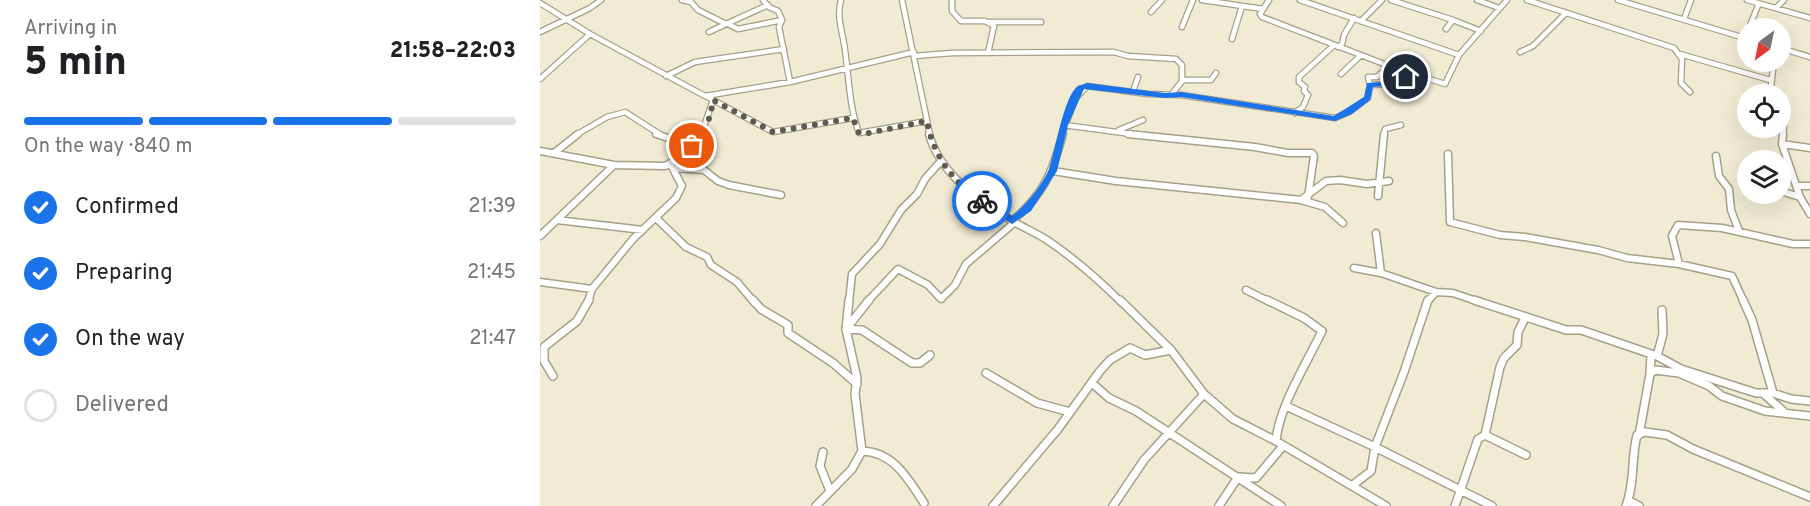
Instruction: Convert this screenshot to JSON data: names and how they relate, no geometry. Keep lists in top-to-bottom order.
{
  "north": "bottom left",
  "page": {
    "heading": ["5 min", "Arriving in", "21:58–22:03"],
    "bar": "On the way · 840 m",
    "list": [
      ["Confirmed", "21:39"],
      ["Preparing", "21:45"],
      ["On the way", "21:47"],
      "Delivered"
    ]
  }
}
